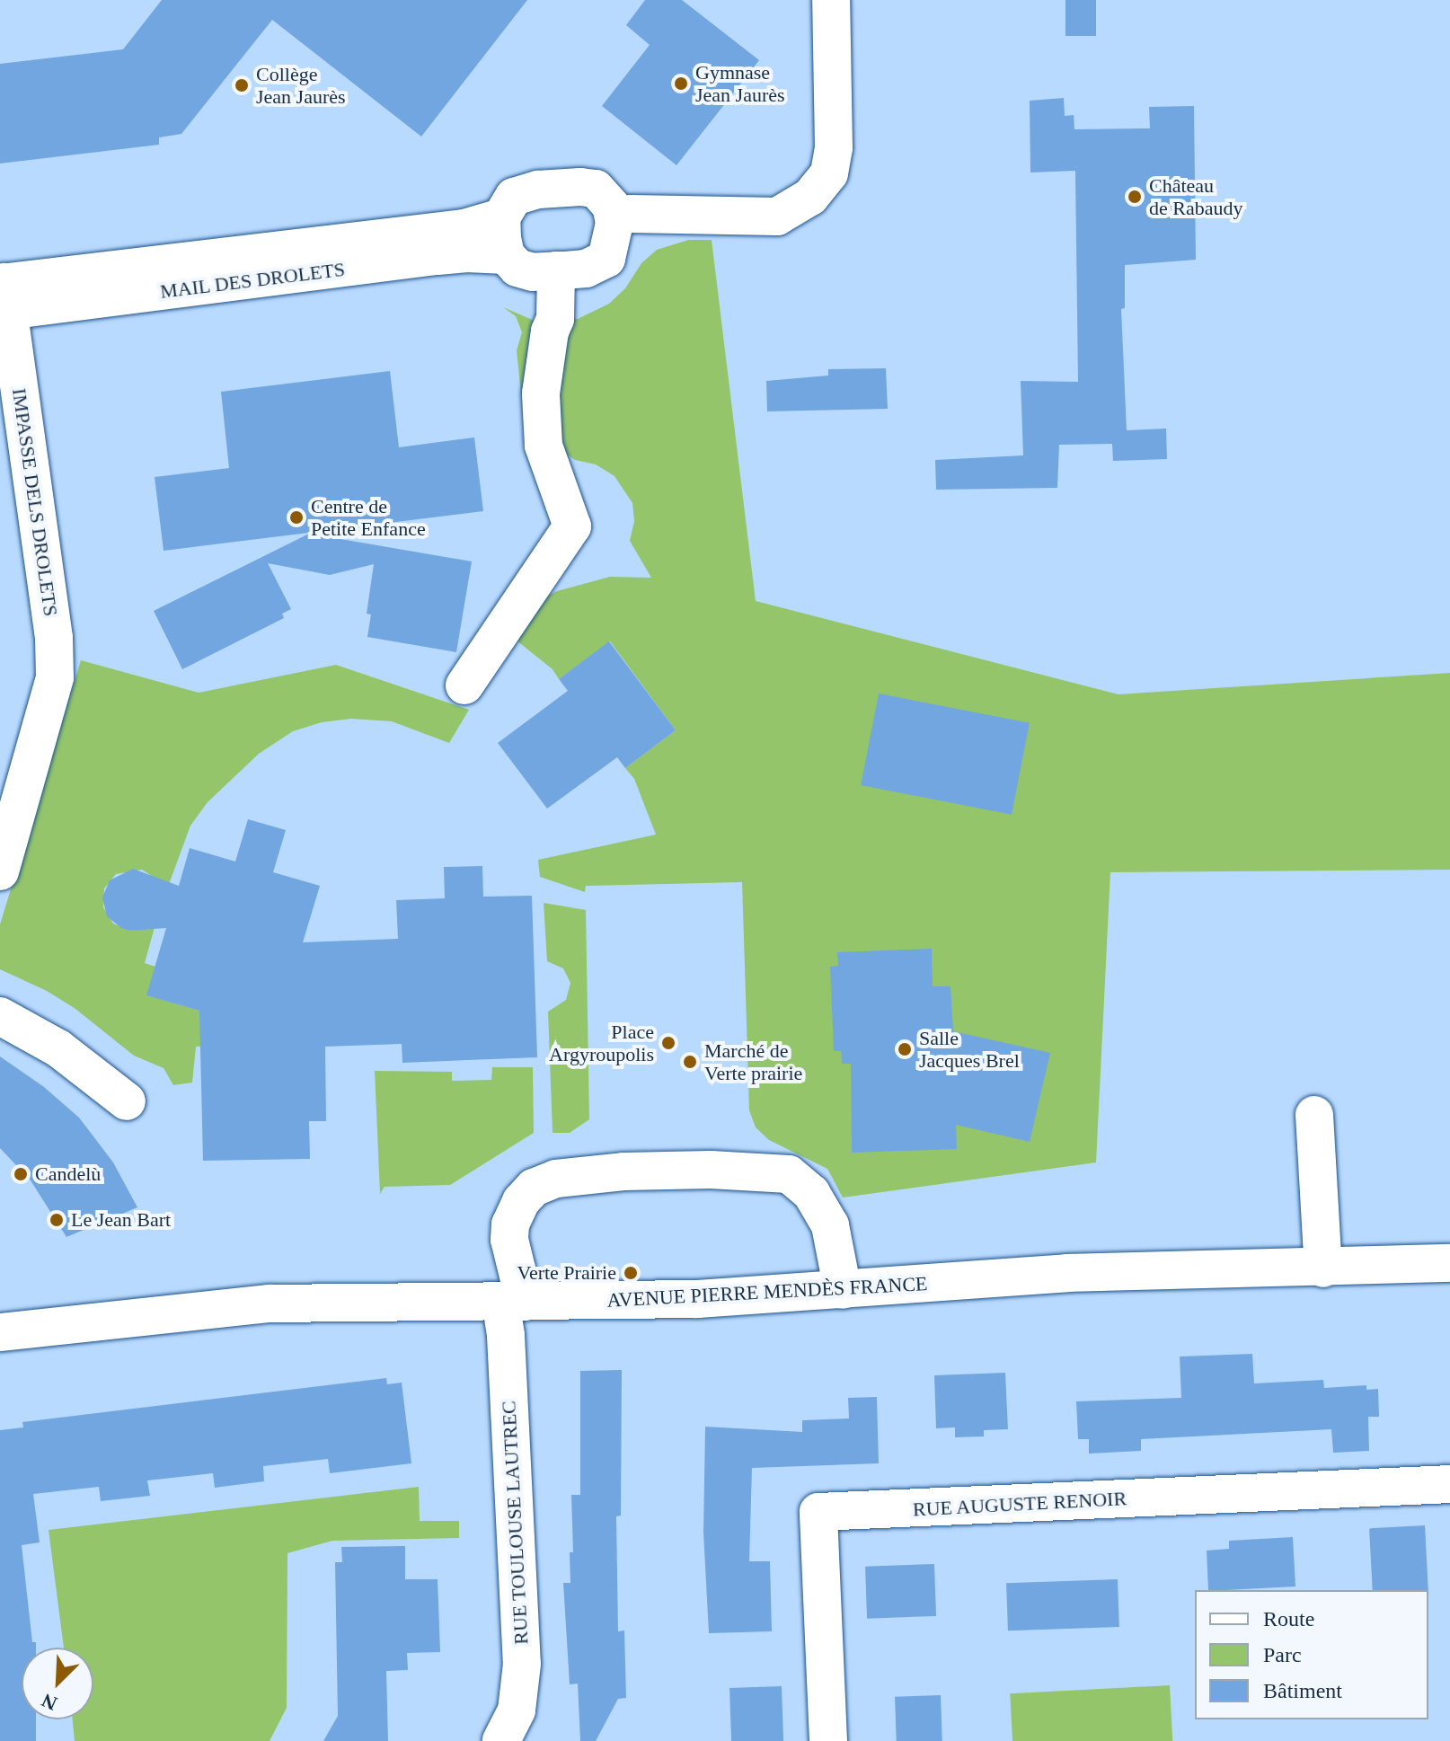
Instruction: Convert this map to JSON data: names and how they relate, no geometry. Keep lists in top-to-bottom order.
{
  "streets": {
    "street": [
      "MAIL DES DROLETS",
      "IMPASSE DELS DROLETS",
      "AVENUE PIERRE MENDÈS FRANCE",
      "RUE AUGUSTE RENOIR",
      "RUE TOULOUSE LAUTREC"
    ]
  },
  "crossings": [
    ["MAIL DES DROLETS", "IMPASSE DELS DROLETS"],
    ["AVENUE PIERRE MENDÈS FRANCE", "RUE TOULOUSE LAUTREC"]
  ],
  "places": [
    "Gymnase Jean Jaurès",
    "Collège Jean Jaurès",
    "Château de Rabaudy",
    "Centre de Petite Enfance",
    "Place Argyroupolis",
    "Salle Jacques Brel",
    "Marché de Verte prairie",
    "Candelù",
    "Le Jean Bart",
    "Verte Prairie"
  ],
  "legend": ["Route", "Parc", "Bâtiment"],
  "north": "bottom left"
}
